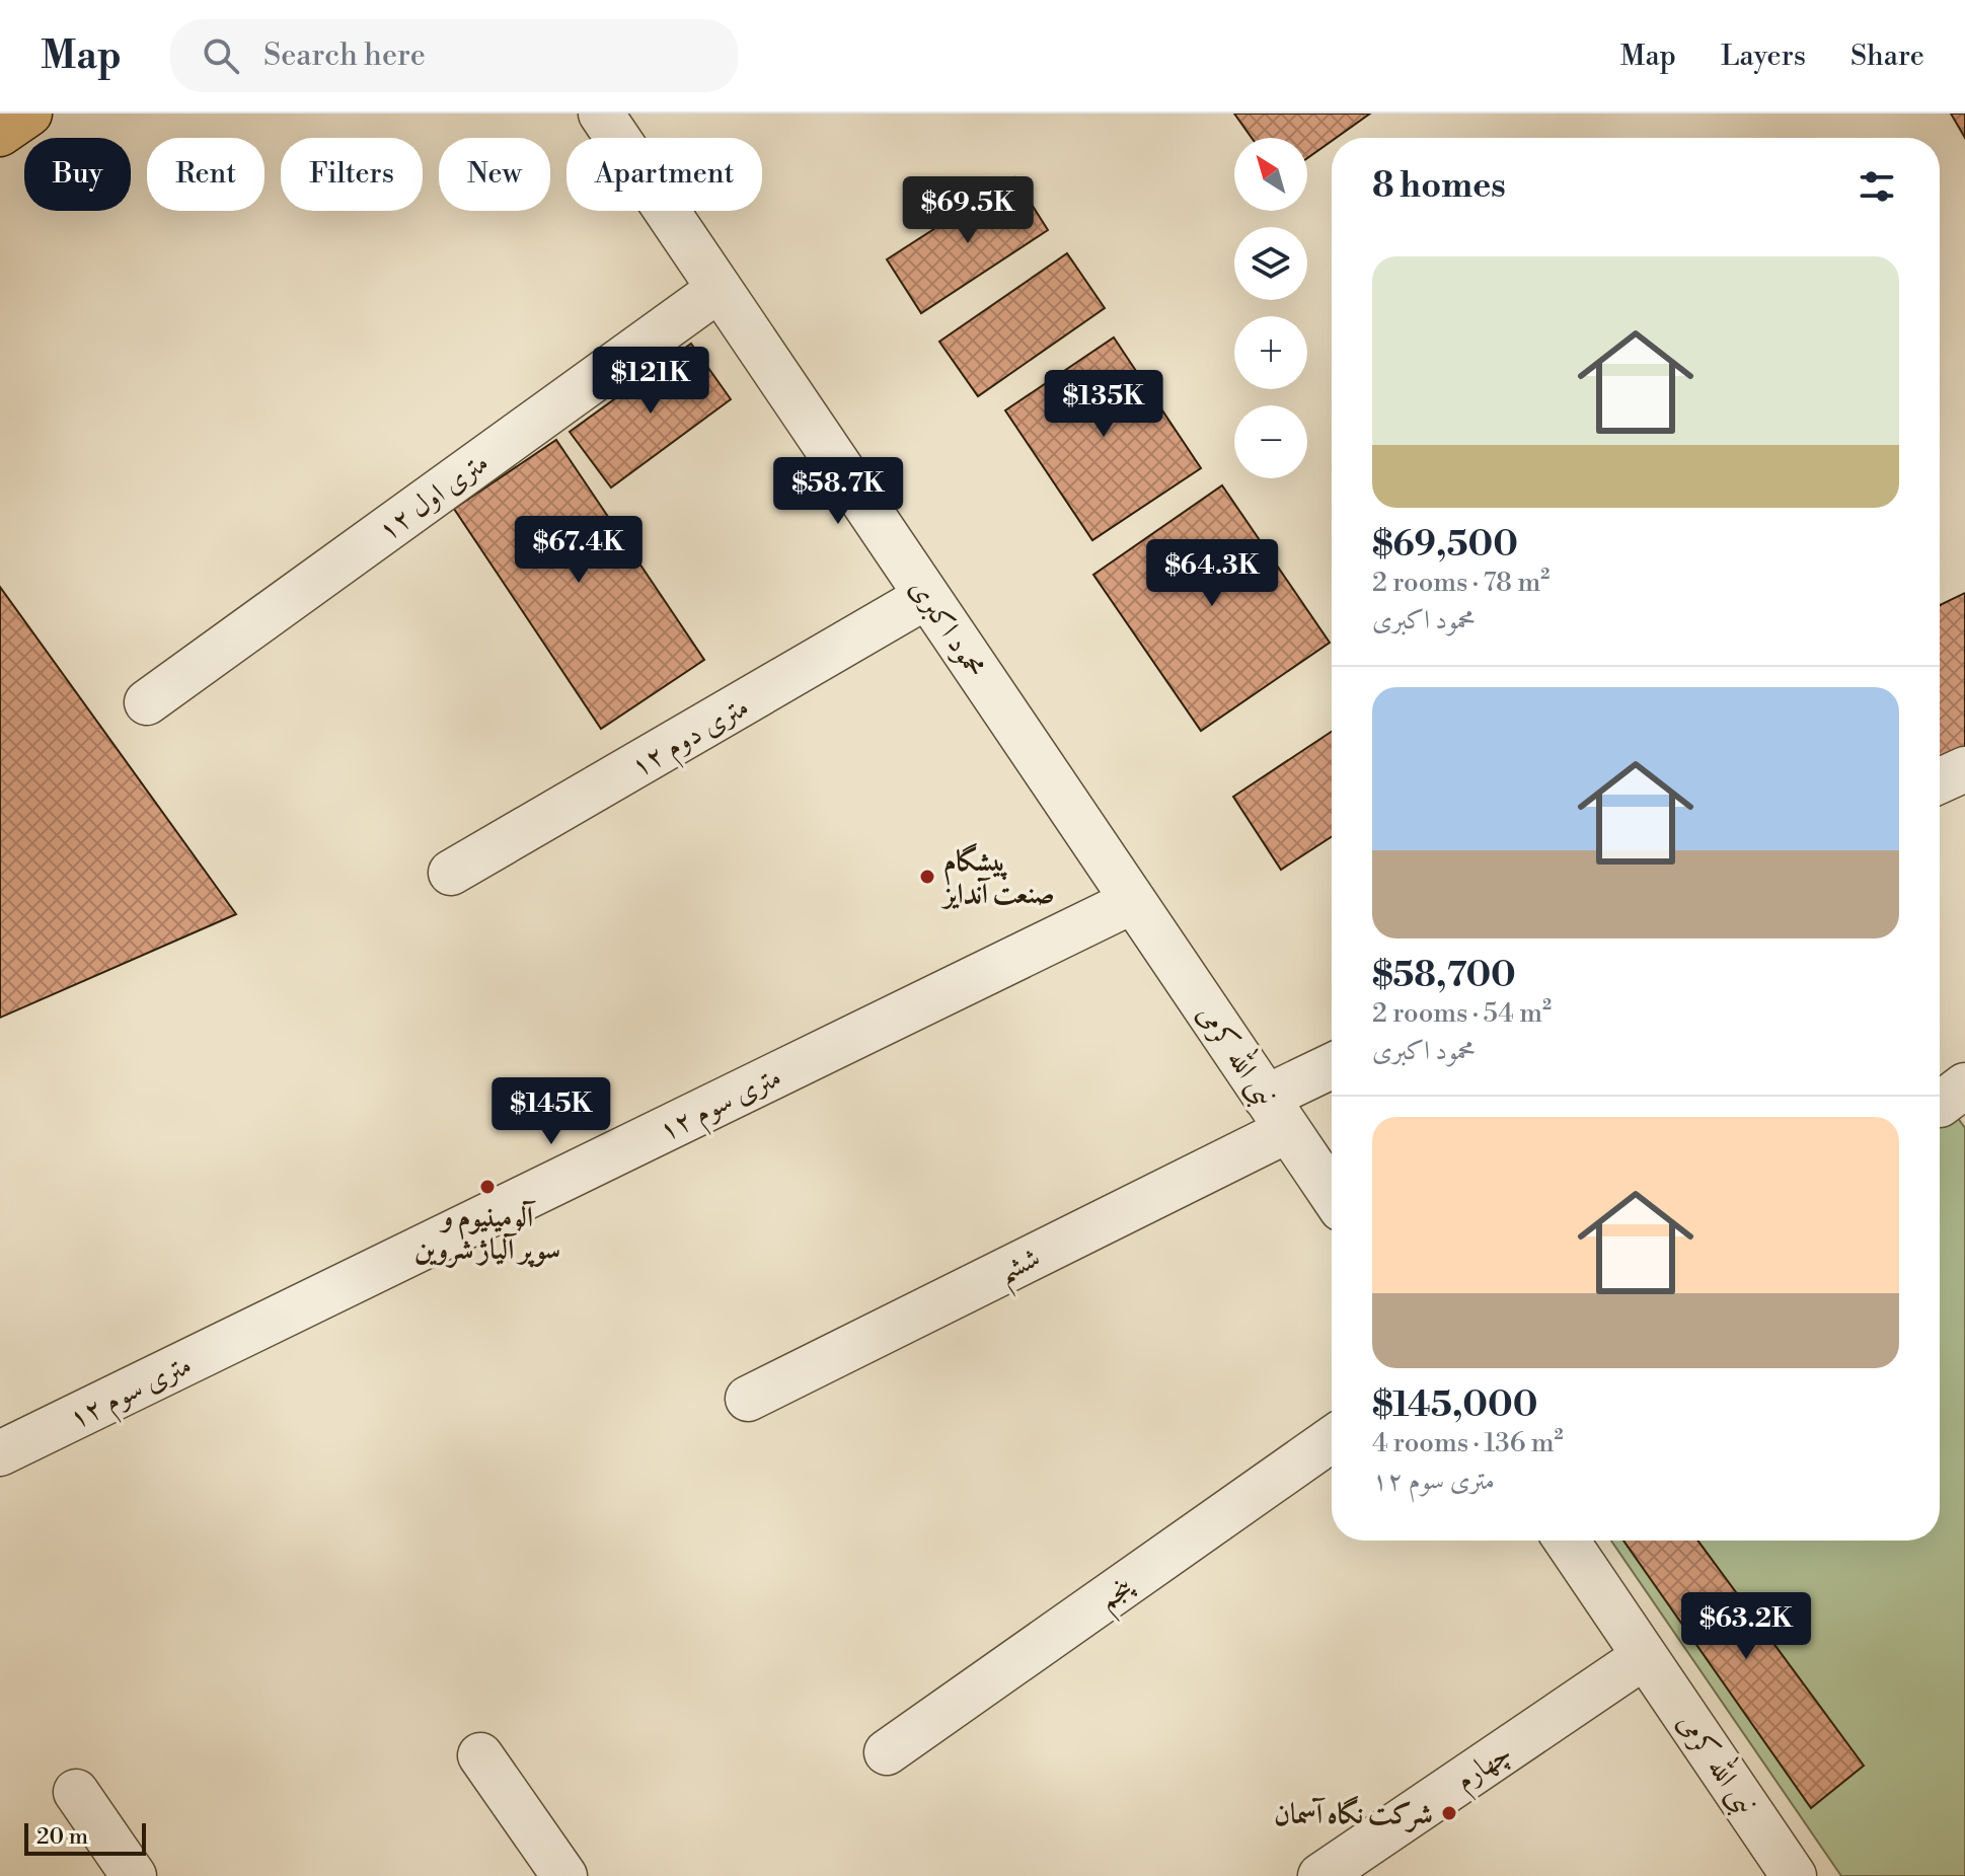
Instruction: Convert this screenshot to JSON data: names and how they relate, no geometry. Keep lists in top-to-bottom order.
{
  "streets": {
    "street": [
      "۱۲ متری اول",
      "محمود اکبری",
      "۱۲ متری دوم",
      "نبی الله کرمی",
      "۱۲ متری سوم",
      "ششم",
      "پنجم",
      "چهارم"
    ]
  },
  "crossings": [
    ["۱۲ متری اول", "محمود اکبری"],
    ["محمود اکبری", "۱۲ متری دوم"],
    ["محمود اکبری", "نبی الله کرمی"],
    ["محمود اکبری", "۱۲ متری سوم"],
    ["نبی الله کرمی", "۱۲ متری سوم"],
    ["نبی الله کرمی", "ششم"],
    ["نبی الله کرمی", "چهارم"]
  ],
  "places": ["پیشگام صنعت آندایز", "آلومینیوم و سوپر آلیاژ شروین", "شرکت نگاه آسمان"],
  "scale_bar": "20 m",
  "north": "top left",
  "page": {
    "header": "Map",
    "search": "Search here",
    "nav": ["Map", "Layers", "Share"],
    "map_buttons": ["+", "−"],
    "chip": [
      "Buy",
      "Rent",
      "Filters",
      "New",
      "Apartment"
    ],
    "heading": "8 homes",
    "price": [
      "$69.5K",
      "$121K",
      "$135K",
      "$58.7K",
      "$67.4K",
      "$64.3K",
      "$145K",
      "$63.2K"
    ],
    "list": [
      {
        "name": "$69,500",
        "note": "2 rooms · 78 m² · محمود اکبری"
      },
      {
        "name": "$58,700",
        "note": "2 rooms · 54 m² · محمود اکبری"
      },
      {
        "name": "$145,000",
        "note": "4 rooms · 136 m² · ۱۲ متری سوم"
      }
    ],
    "scale": "20 m"
  }
}
